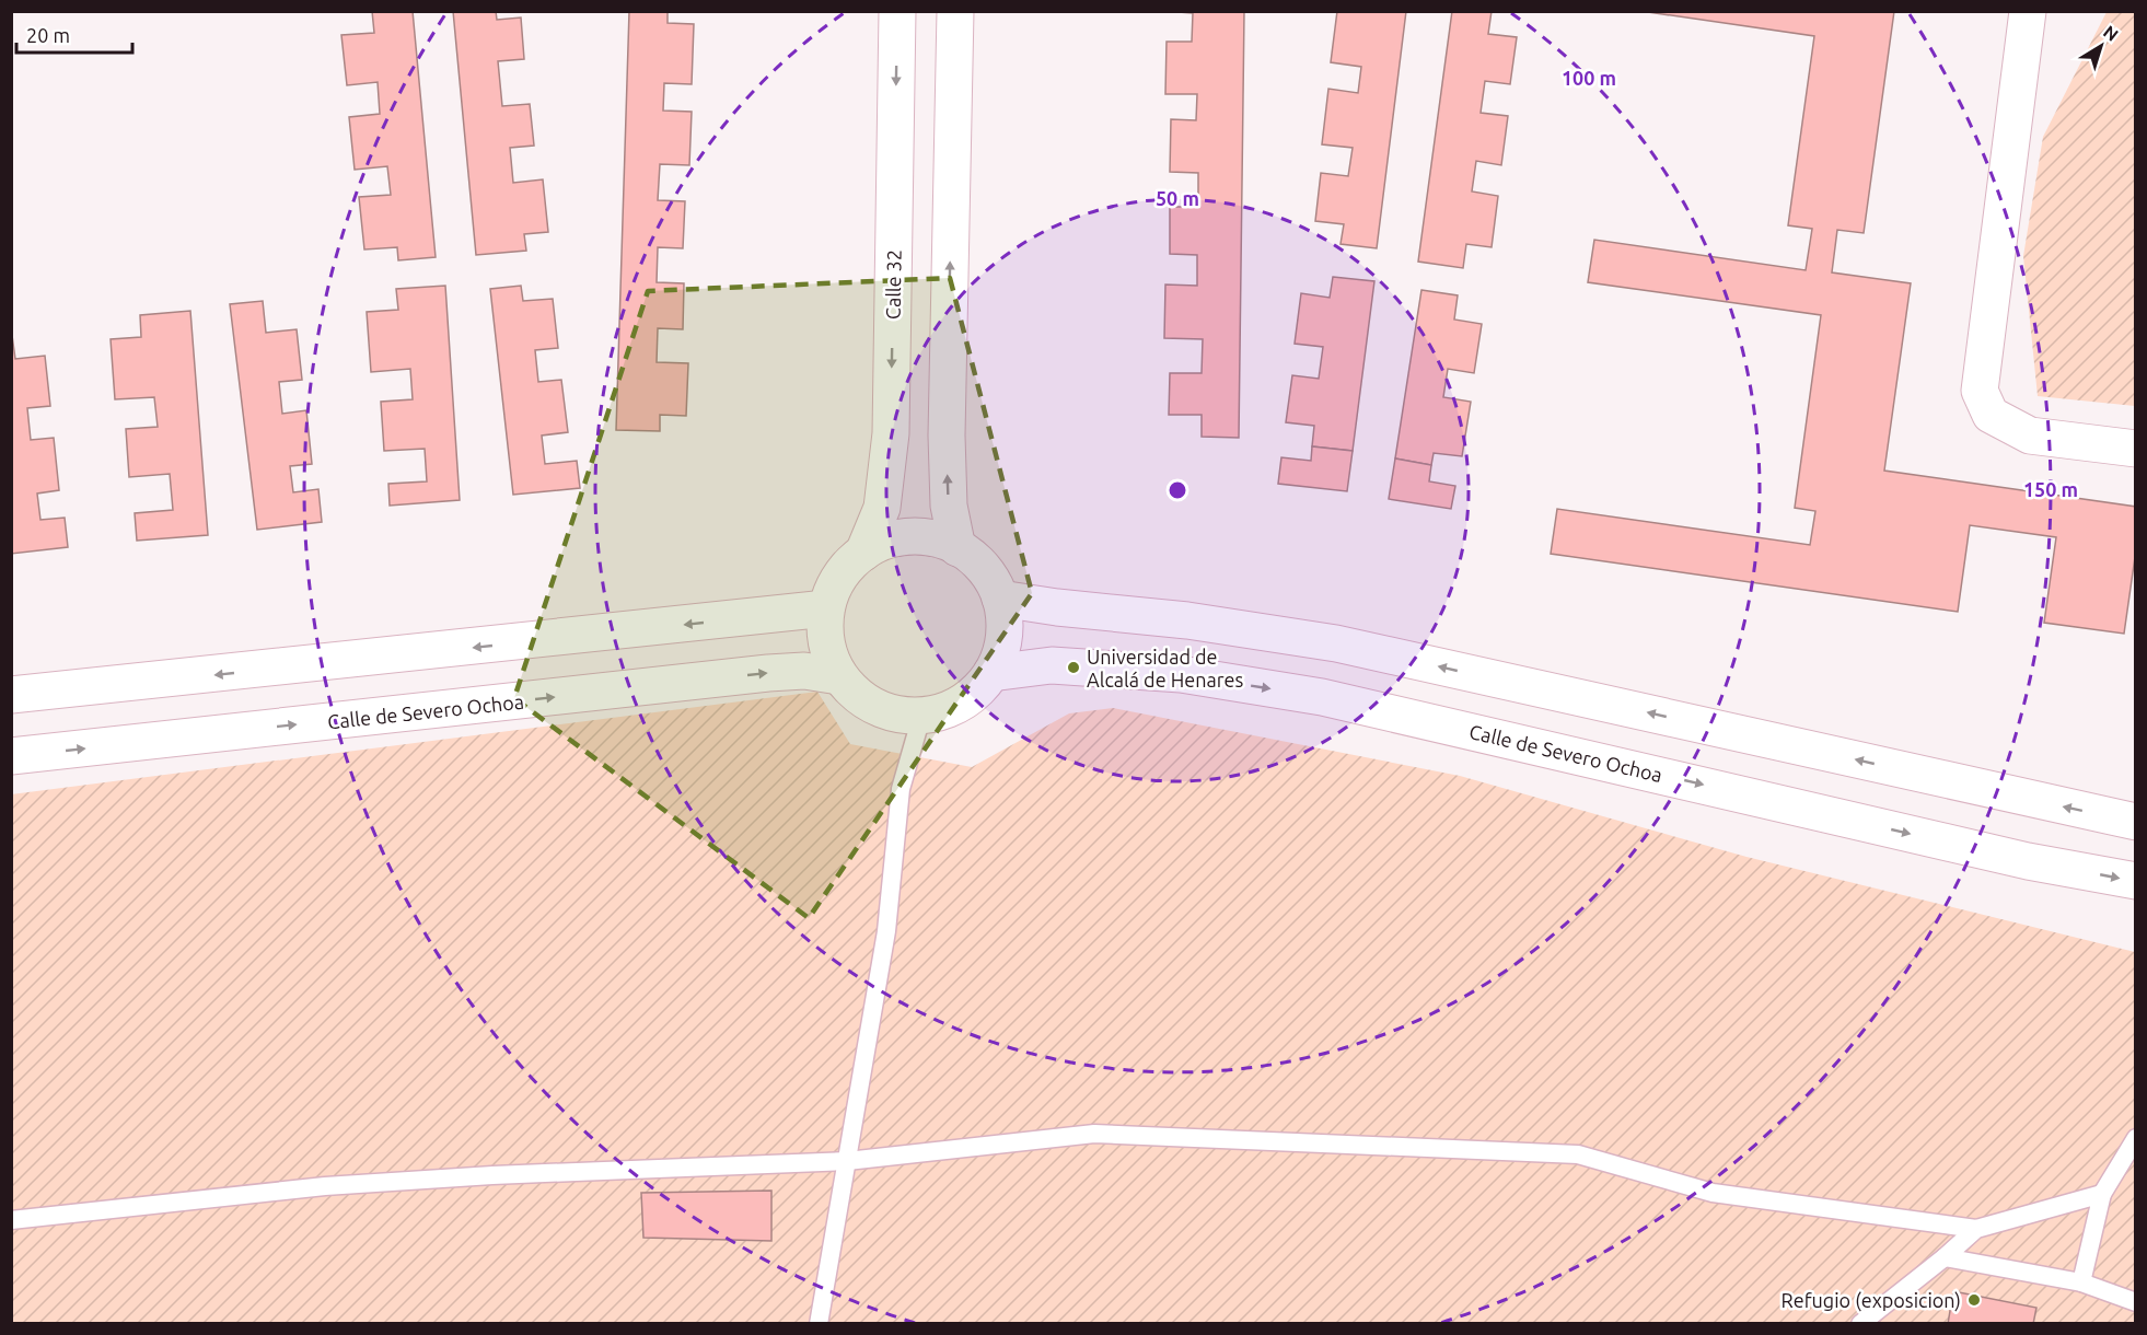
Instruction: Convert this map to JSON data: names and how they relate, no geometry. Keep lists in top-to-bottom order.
{
  "streets": {
    "street": ["Calle 32", "Calle de Severo Ochoa"]
  },
  "crossings": [
    ["Calle 32", "Calle de Severo Ochoa"]
  ],
  "places": ["Universidad de Alcalá de Henares", "Refugio (exposicion)"],
  "scale_bar": "20 m",
  "north": "top right",
  "rings": ["100 m", "50 m", "150 m"]
}
